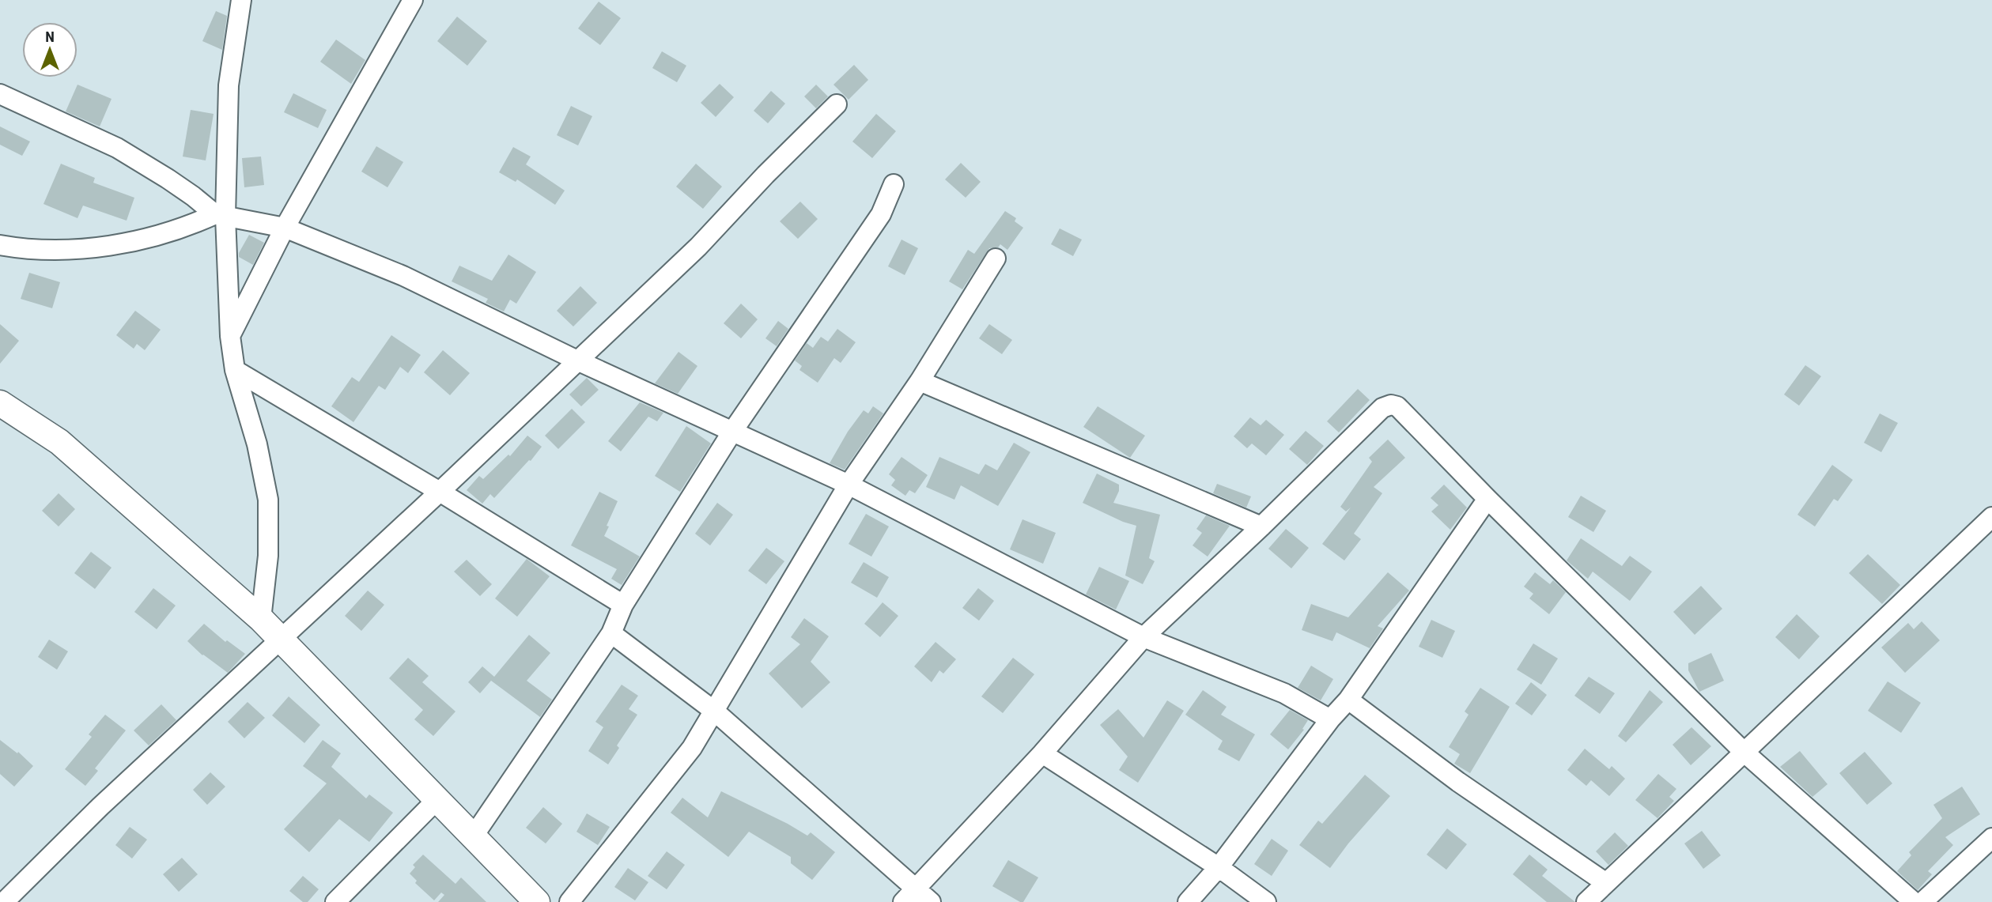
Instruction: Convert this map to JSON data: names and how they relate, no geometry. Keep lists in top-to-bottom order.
{
  "north": "top"
}
